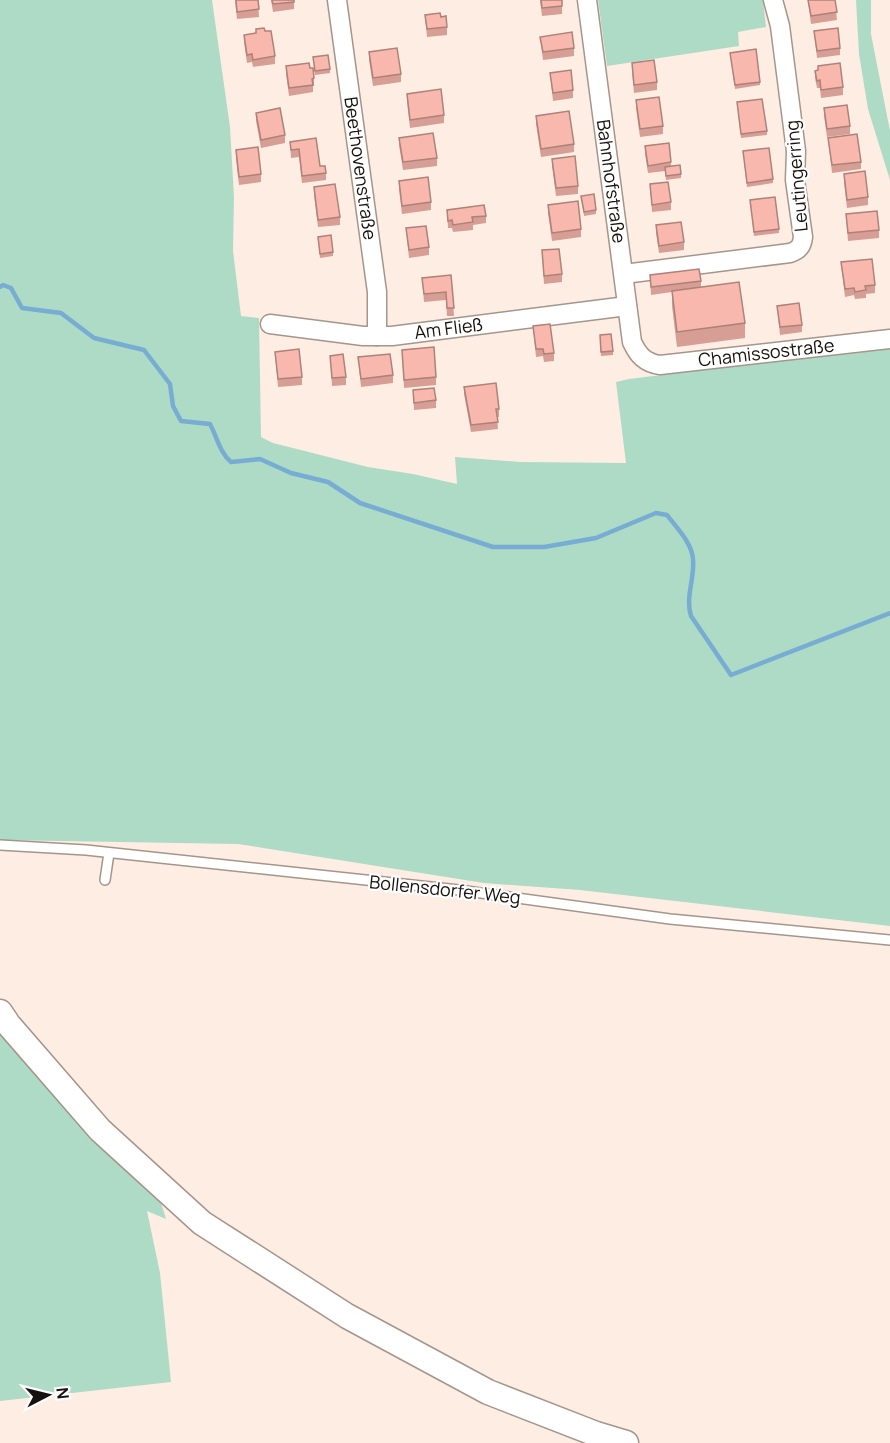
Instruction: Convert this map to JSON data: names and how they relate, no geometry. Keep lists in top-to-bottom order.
{
  "streets": {
    "street": [
      "Beethovenstraße",
      "Leutingerring",
      "Bahnhofstraße",
      "Am Fließ",
      "Chamissostraße"
    ],
    "lane": ["Bollensdorfer Weg"]
  },
  "crossings": [
    ["Beethovenstraße", "Am Fließ"],
    ["Leutingerring", "Bahnhofstraße"],
    ["Bahnhofstraße", "Am Fließ"],
    ["Bahnhofstraße", "Chamissostraße"]
  ],
  "north": "right"
}
